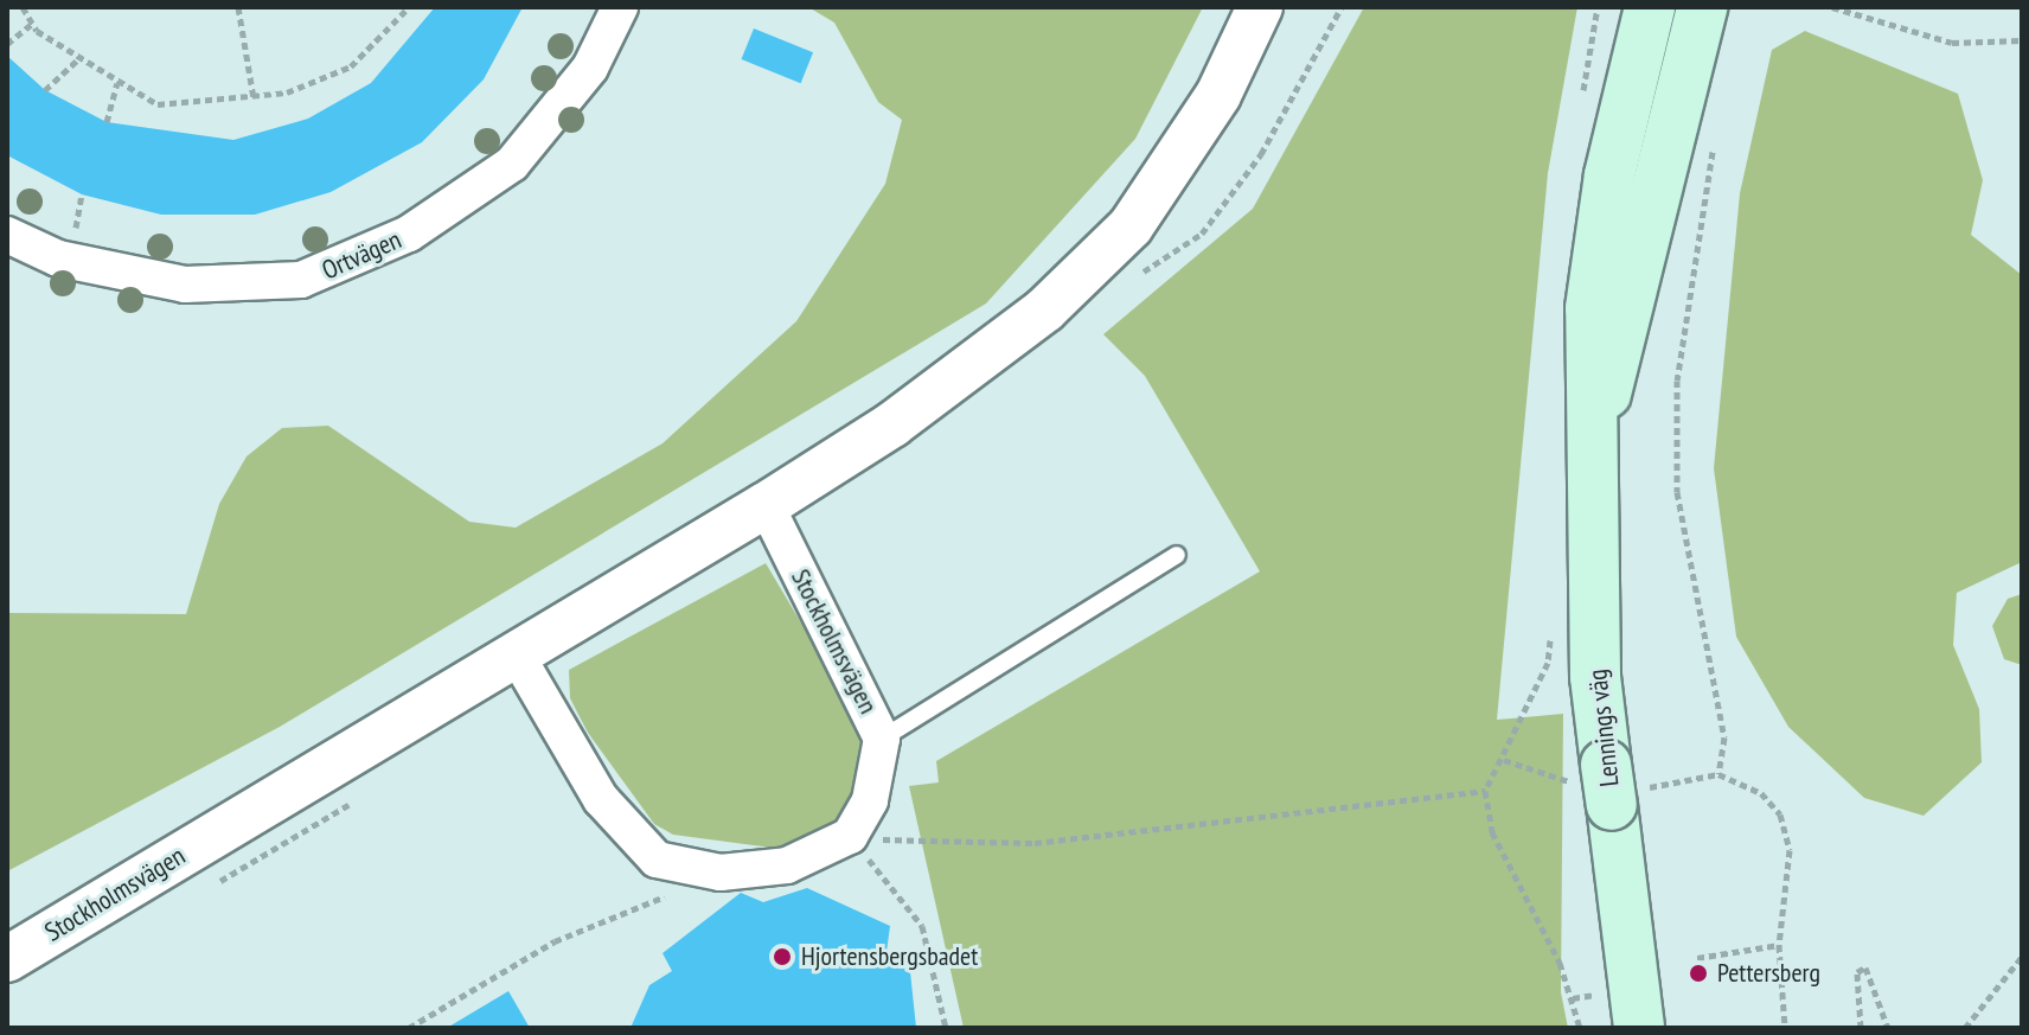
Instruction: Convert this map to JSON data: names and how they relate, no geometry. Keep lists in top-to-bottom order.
{
  "streets": {
    "main road": ["Lennings väg"],
    "street": ["Ortvägen", "Stockholmsvägen"]
  },
  "places": ["Hjortensbergsbadet", "Pettersberg"]
}
